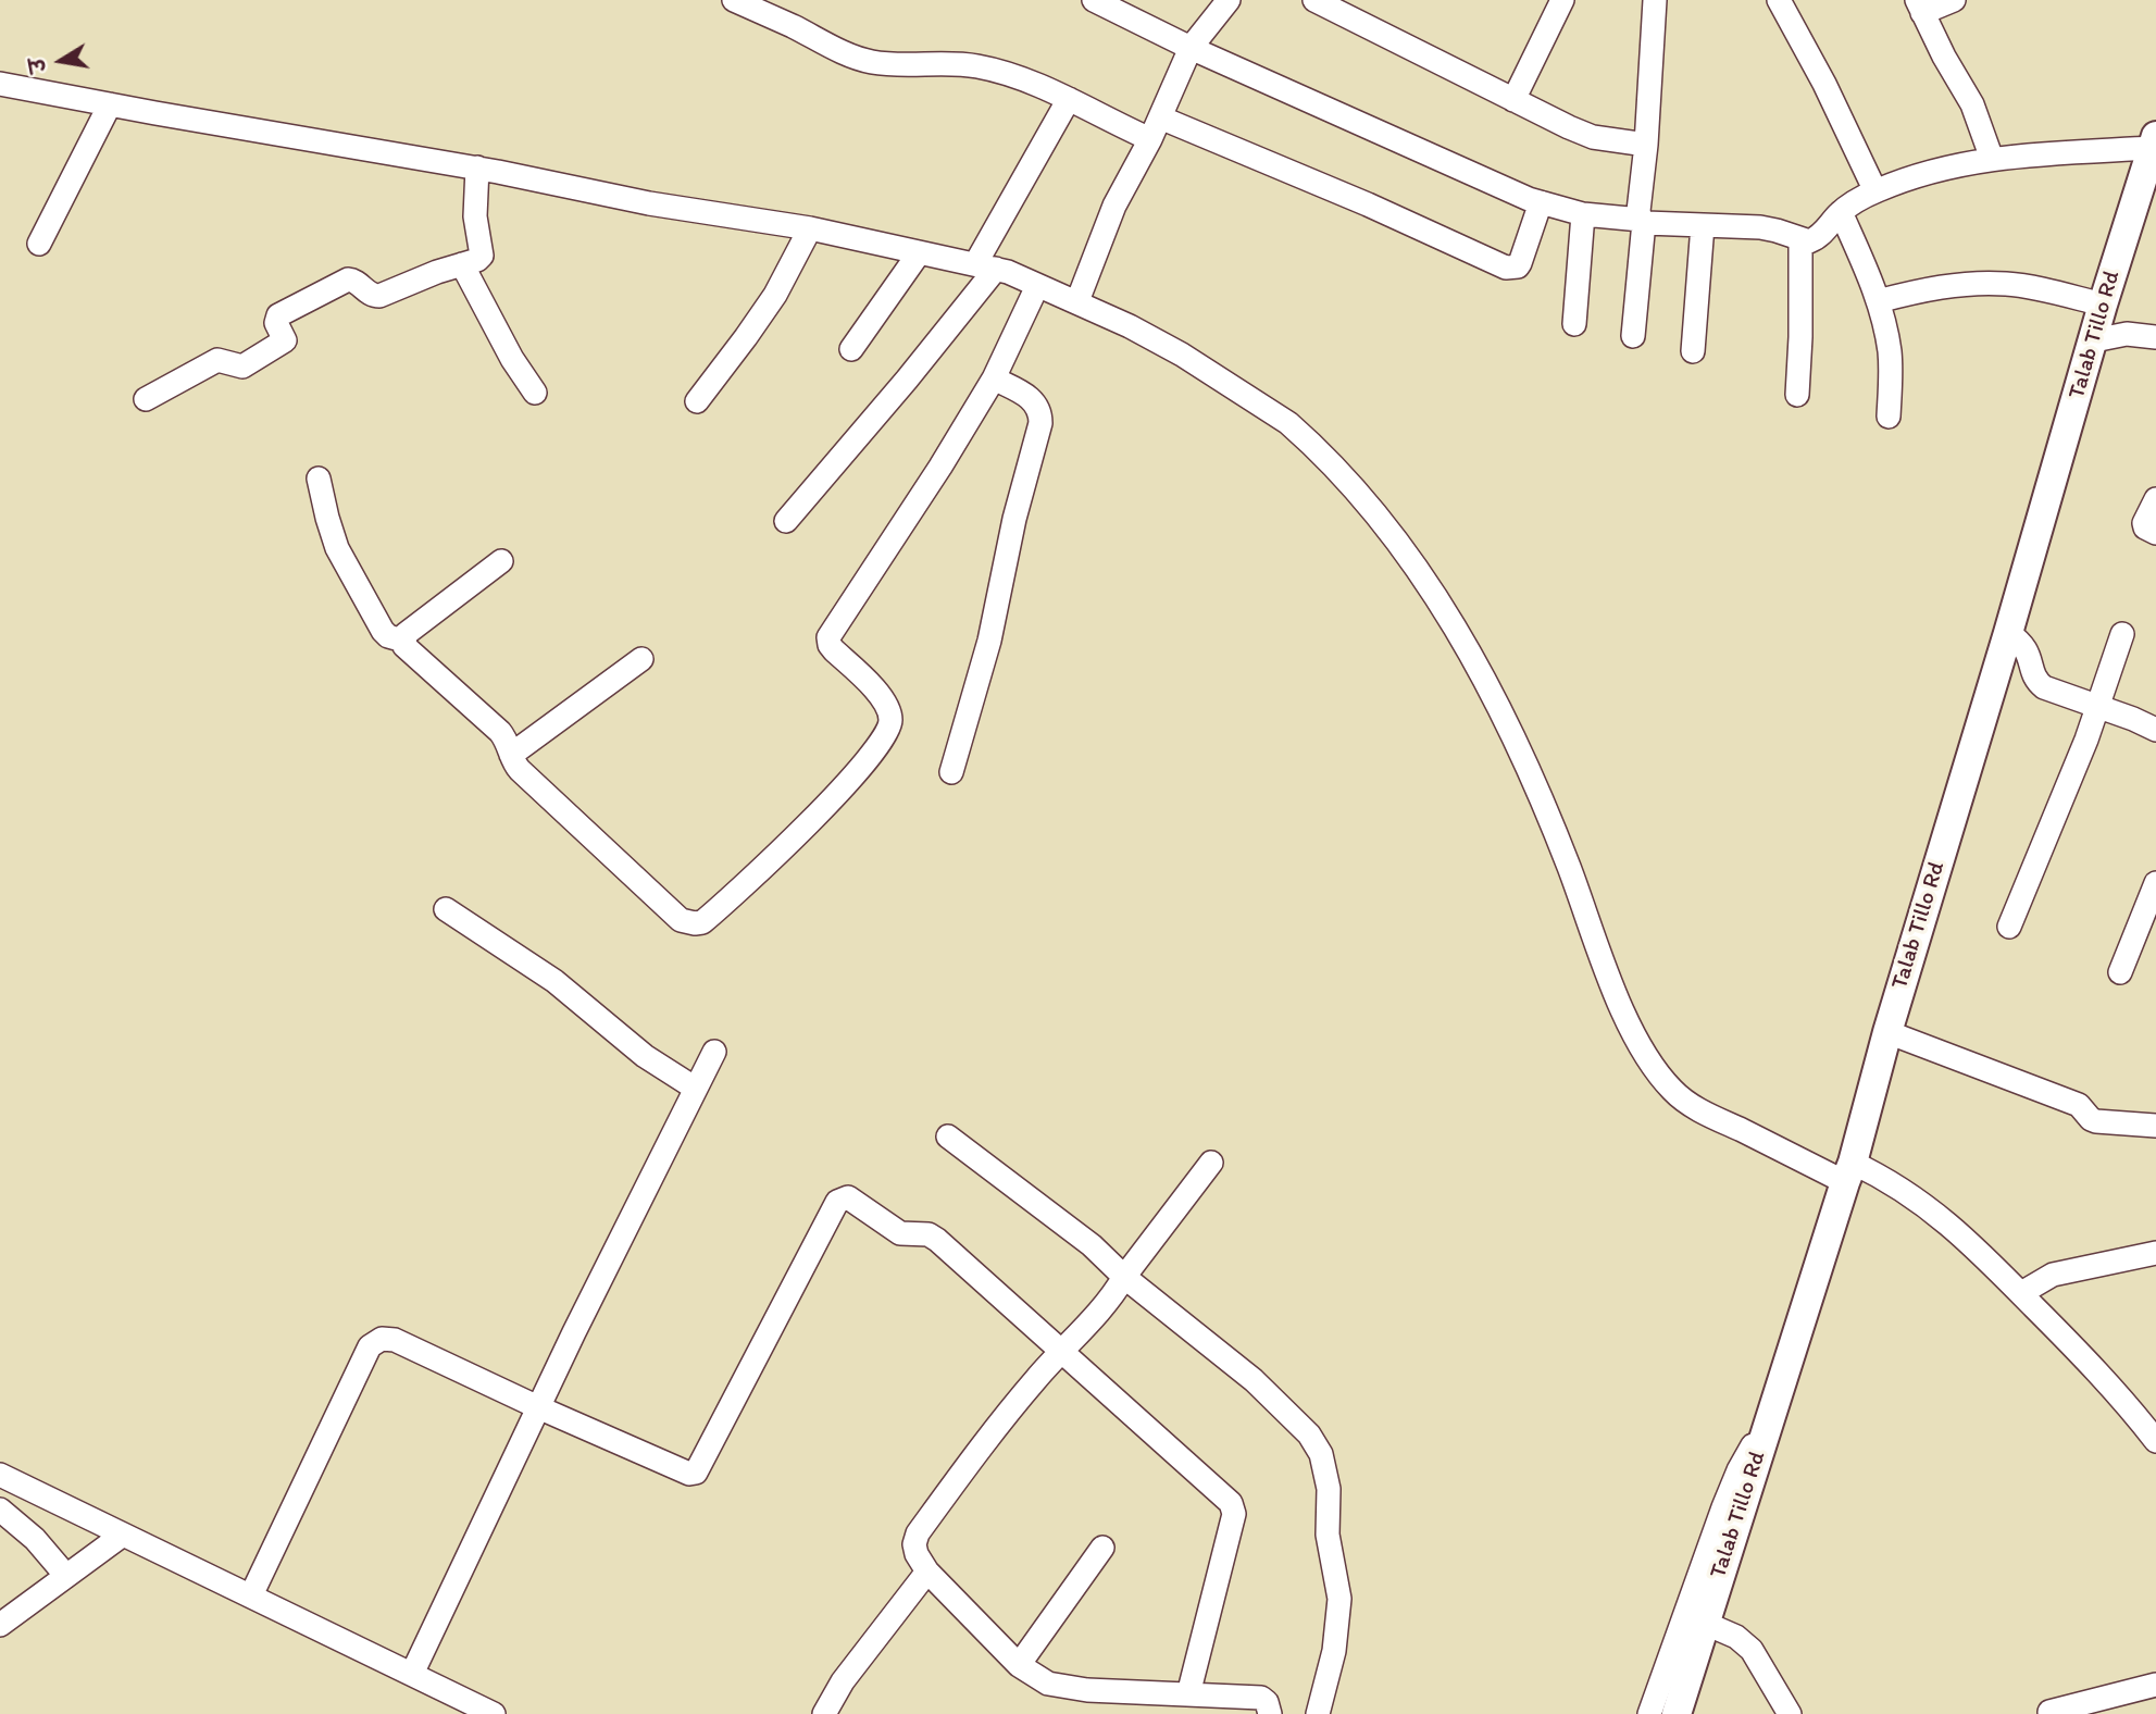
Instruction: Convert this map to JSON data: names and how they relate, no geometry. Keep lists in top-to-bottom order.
{
  "streets": {
    "main road": ["Talab Tillo Rd"]
  },
  "north": "left"
}
